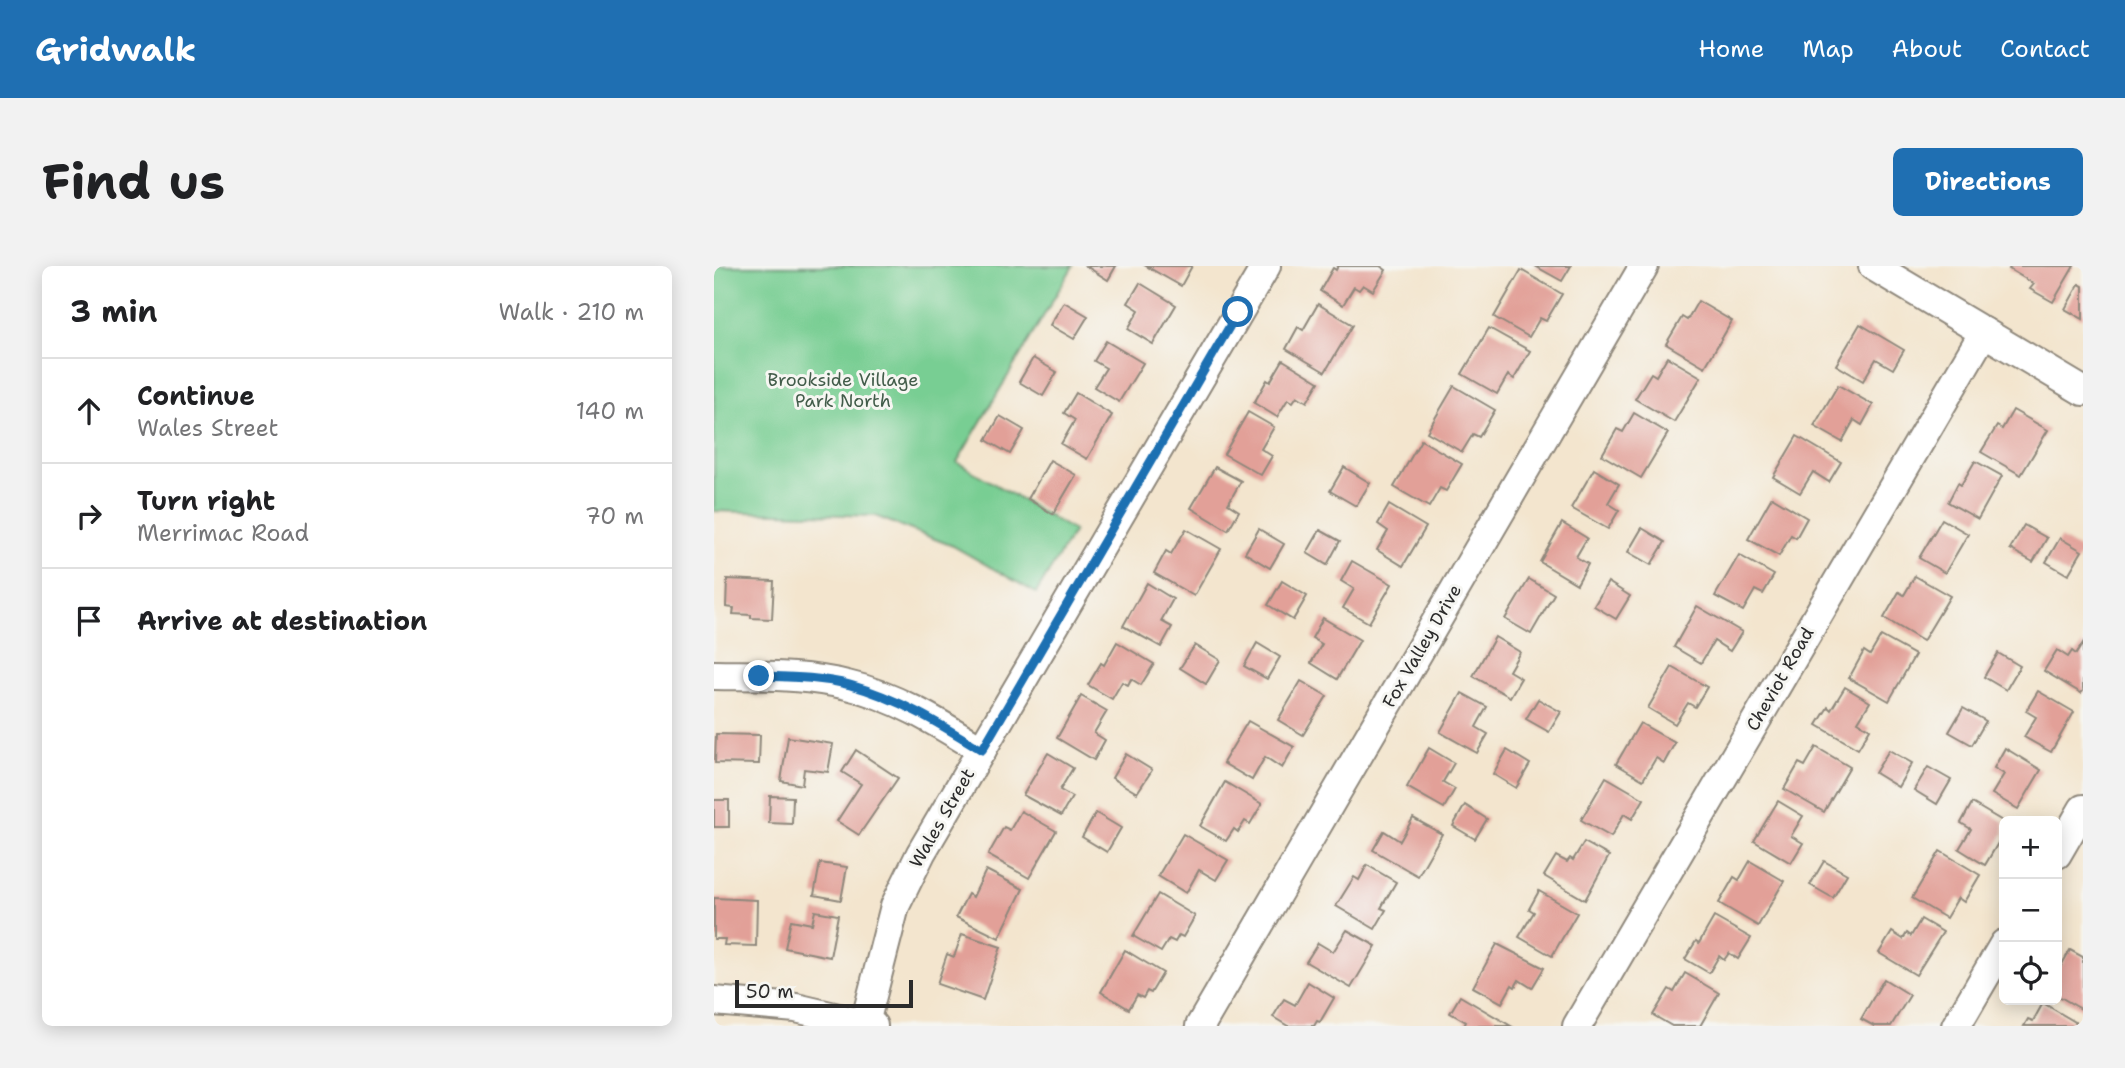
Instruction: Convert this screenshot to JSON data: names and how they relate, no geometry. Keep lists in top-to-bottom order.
{
  "streets": {
    "street": ["Fox Valley Drive", "Cheviot Road", "Wales Street"]
  },
  "parks": ["Brookside Village Park North"],
  "scale_bar": "50 m",
  "page": {
    "header": "Gridwalk",
    "nav": [
      "Home",
      "Map",
      "About",
      "Contact"
    ],
    "buttons": "Directions",
    "title": "Find us",
    "heading": ["3 min", "Walk · 210 m"],
    "list": [
      ["Continue", "Wales Street", "140 m"],
      ["Turn right", "Merrimac Road", "70 m"],
      "Arrive at destination"
    ],
    "map_buttons": ["+", "−"],
    "scale": "50 m"
  }
}
